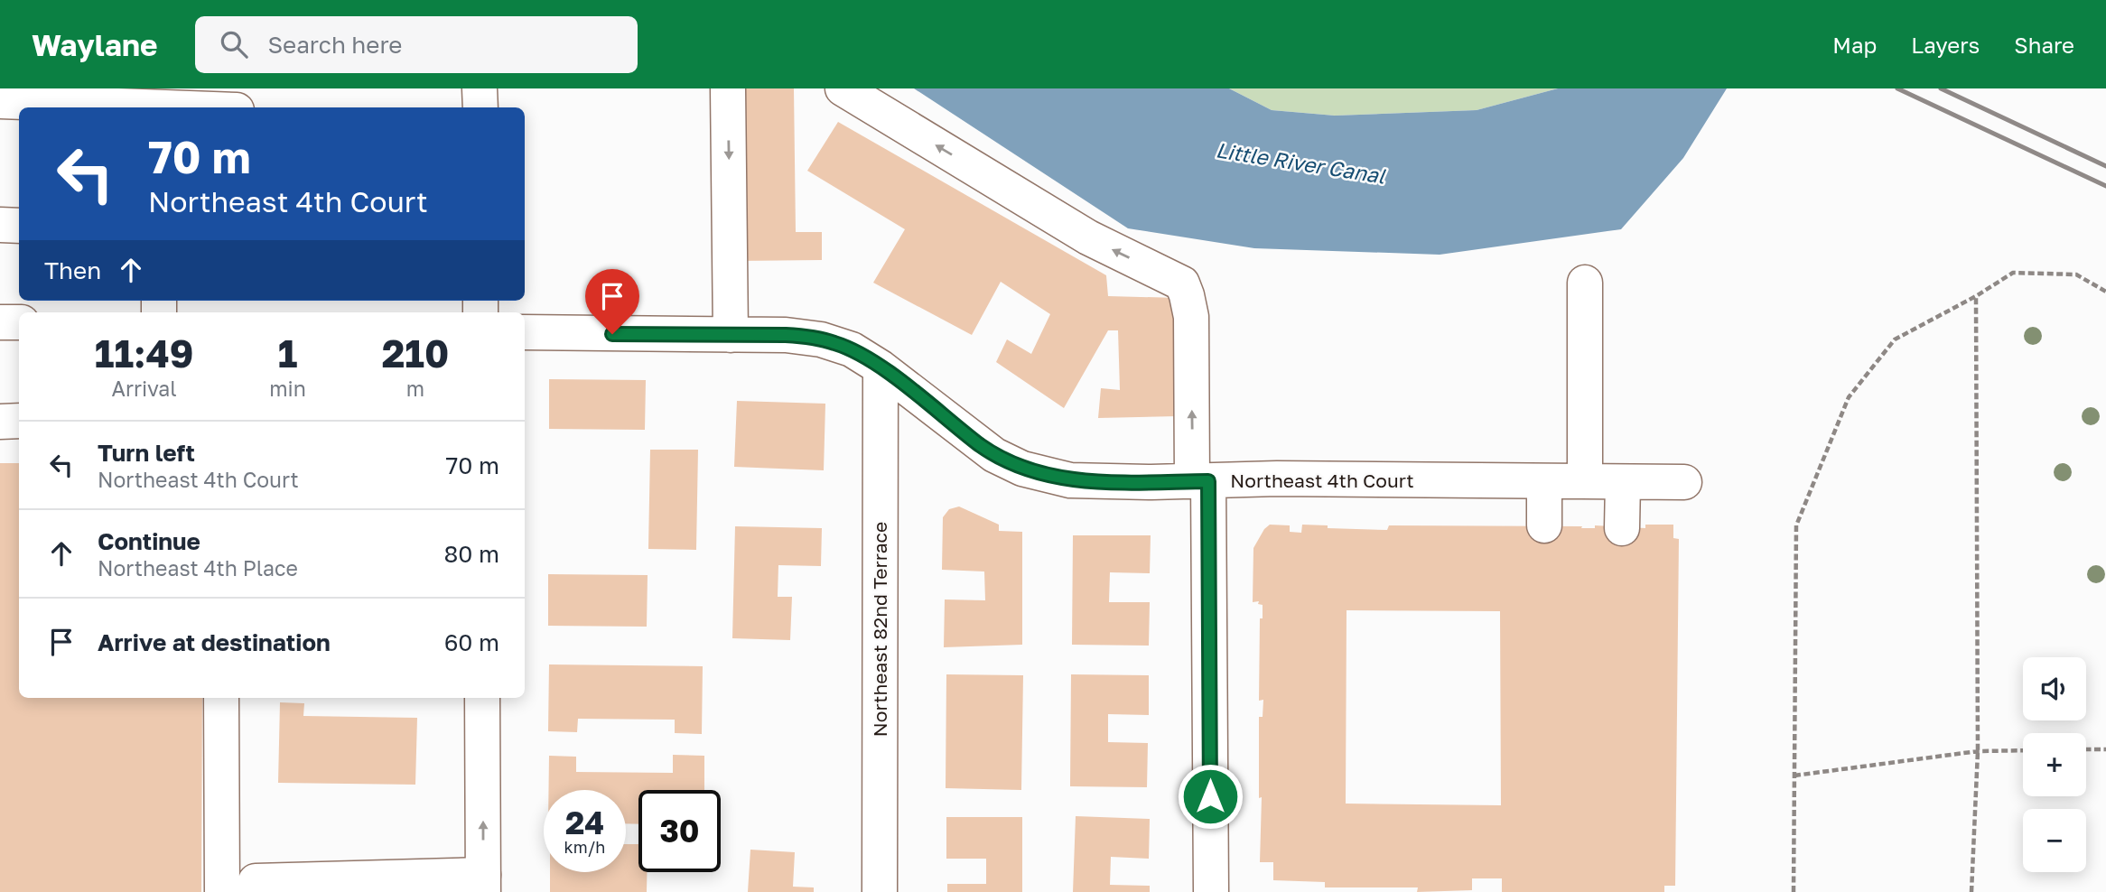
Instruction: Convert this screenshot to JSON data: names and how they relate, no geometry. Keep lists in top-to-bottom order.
{
  "streets": {
    "street": ["Northeast 4th Court", "Northeast 82nd Terrace"]
  },
  "crossings": [
    ["Northeast 4th Court", "Northeast 82nd Terrace"]
  ],
  "water": ["Little River Canal"],
  "page": {
    "header": "Waylane",
    "search": "Search here",
    "nav": ["Map", "Layers", "Share"],
    "turn": ["70 m", "Northeast 4th Court"],
    "then": "Then",
    "eta": [
      "11:49",
      "Arrival",
      "1",
      "min",
      "210",
      "m"
    ],
    "list": [
      {
        "name": "Turn left",
        "note": "Northeast 4th Court",
        "value": "70 m"
      },
      {
        "name": "Continue",
        "note": "Northeast 4th Place",
        "value": "80 m"
      },
      {
        "name": "Arrive at destination",
        "value": "60 m"
      }
    ],
    "map_buttons": ["+", "−"],
    "speed": "24 km/h",
    "limit": "30"
  }
}
